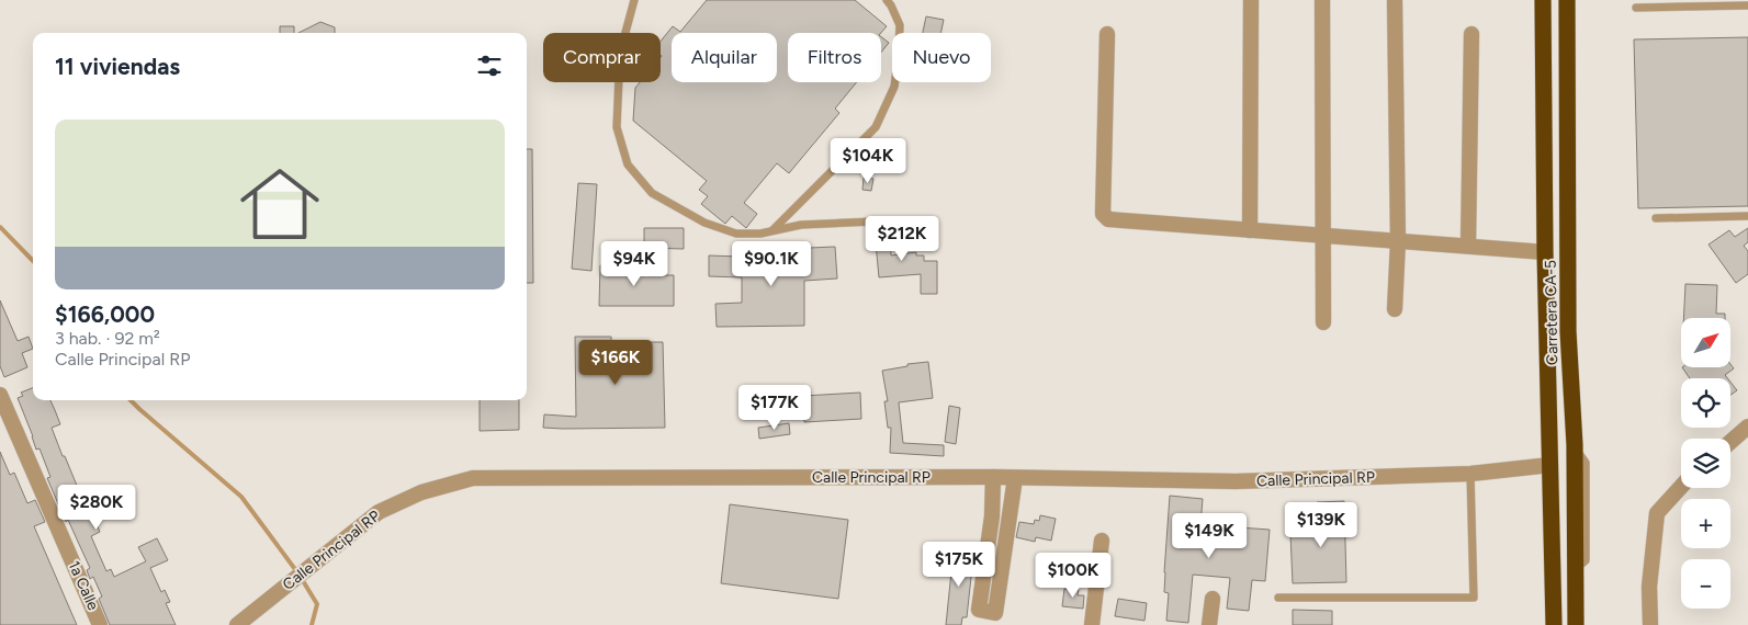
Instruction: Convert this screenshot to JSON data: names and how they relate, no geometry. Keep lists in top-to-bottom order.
{
  "streets": {
    "highway": ["Carretera CA-5"],
    "street": ["Calle Principal RP", "1a Calle"]
  },
  "crossings": [
    ["Carretera CA-5", "Calle Principal RP"]
  ],
  "north": "top right",
  "page": {
    "chip": [
      "Comprar",
      "Alquilar",
      "Filtros",
      "Nuevo"
    ],
    "heading": "11 viviendas",
    "list": [
      {
        "name": "$166,000",
        "note": "3 hab. · 92 m² · Calle Principal RP"
      }
    ],
    "price": [
      "$104K",
      "$212K",
      "$94K",
      "$90.1K",
      "$166K",
      "$177K",
      "$280K",
      "$139K",
      "$149K",
      "$175K",
      "$100K"
    ],
    "map_buttons": ["+", "−"]
  }
}
